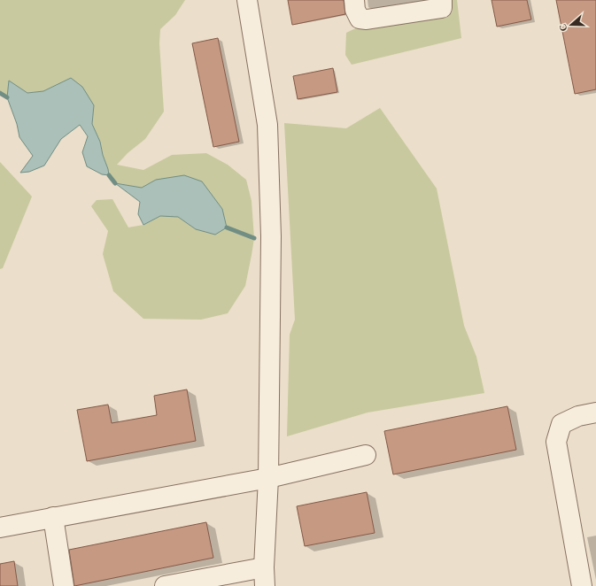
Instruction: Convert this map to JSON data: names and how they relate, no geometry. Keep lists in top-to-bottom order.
{
  "north": "left"
}
